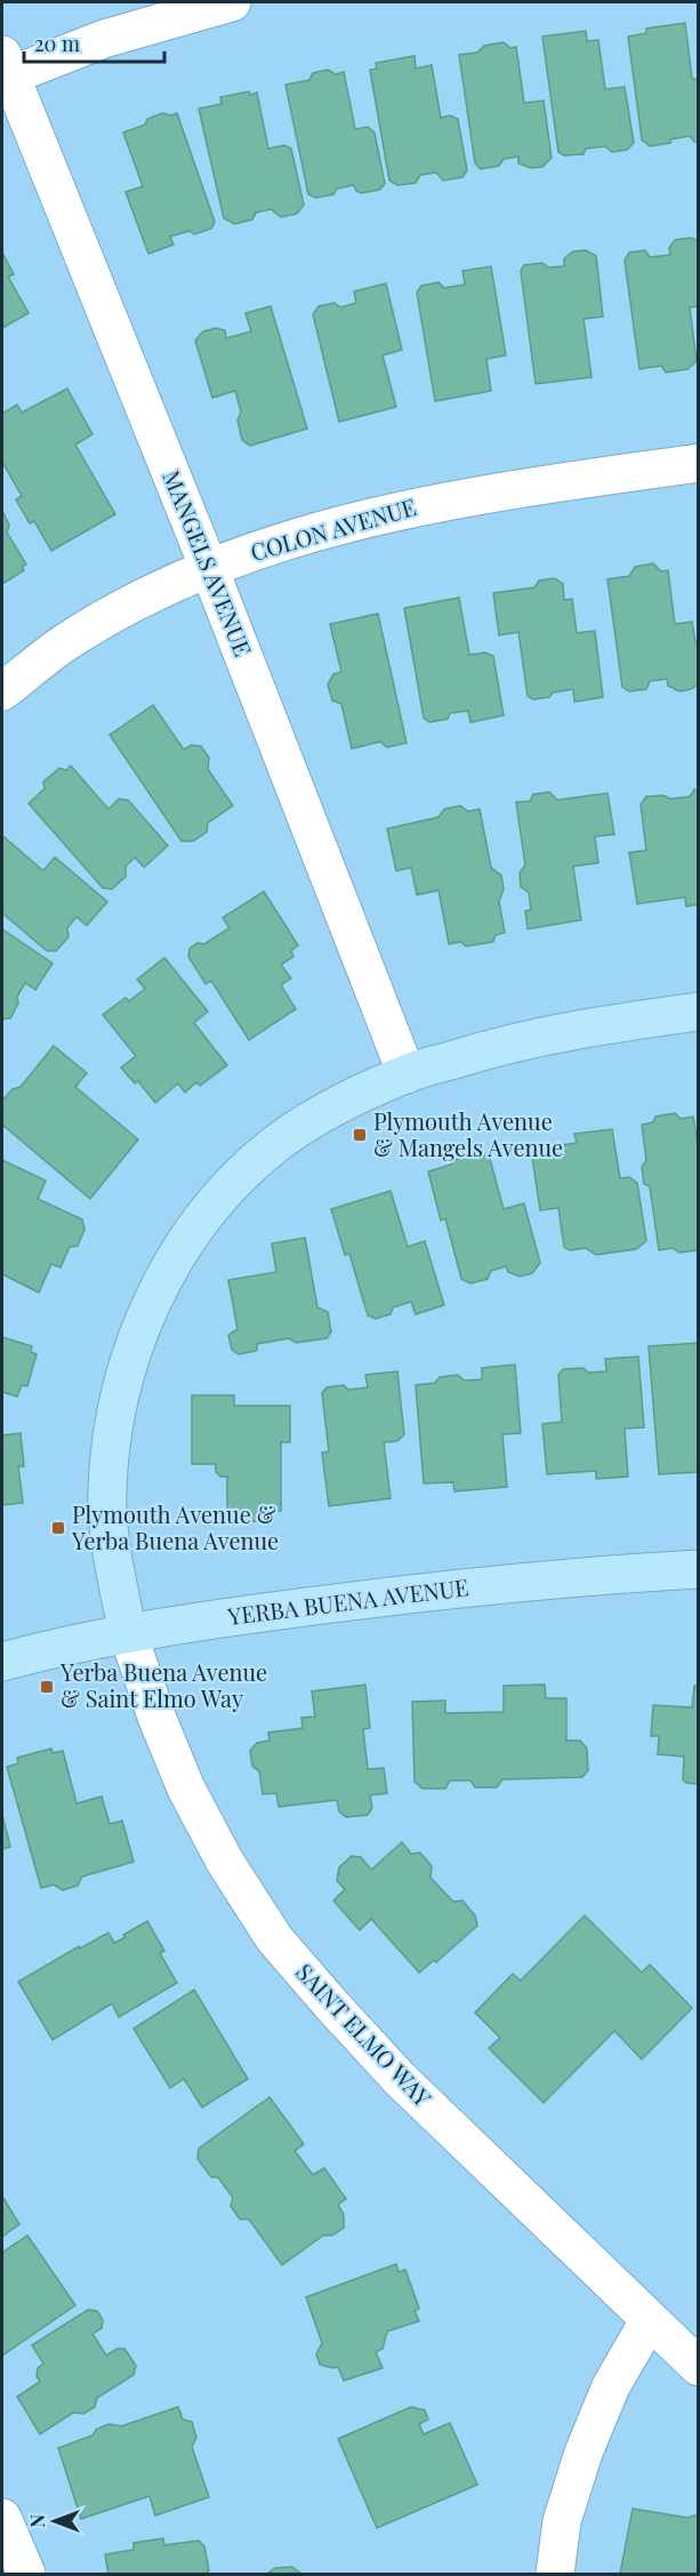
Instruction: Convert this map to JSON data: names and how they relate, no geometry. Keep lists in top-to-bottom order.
{
  "streets": {
    "street": [
      "COLON AVENUE",
      "MANGELS AVENUE",
      "YERBA BUENA AVENUE",
      "SAINT ELMO WAY"
    ]
  },
  "crossings": [
    ["COLON AVENUE", "MANGELS AVENUE"],
    ["YERBA BUENA AVENUE", "SAINT ELMO WAY"]
  ],
  "places": {
    "transit": ["Plymouth Avenue & Mangels Avenue", "Plymouth Avenue & Yerba Buena Avenue", "Yerba Buena Avenue & Saint Elmo Way"]
  },
  "scale_bar": "20 m",
  "north": "left"
}
